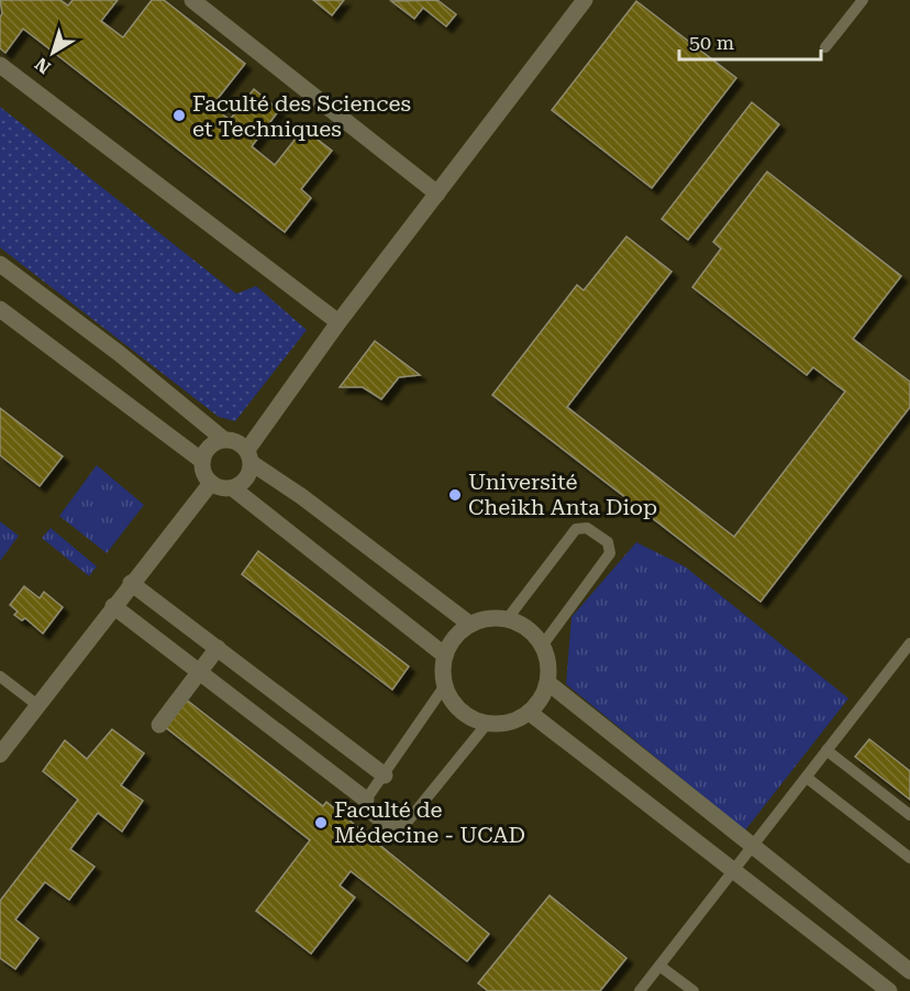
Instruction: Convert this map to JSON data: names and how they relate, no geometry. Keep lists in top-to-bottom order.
{
  "places": ["Faculté des Sciences et Techniques", "Université Cheikh Anta Diop", "Faculté de Médecine - UCAD"],
  "scale_bar": "50 m",
  "north": "bottom left"
}
